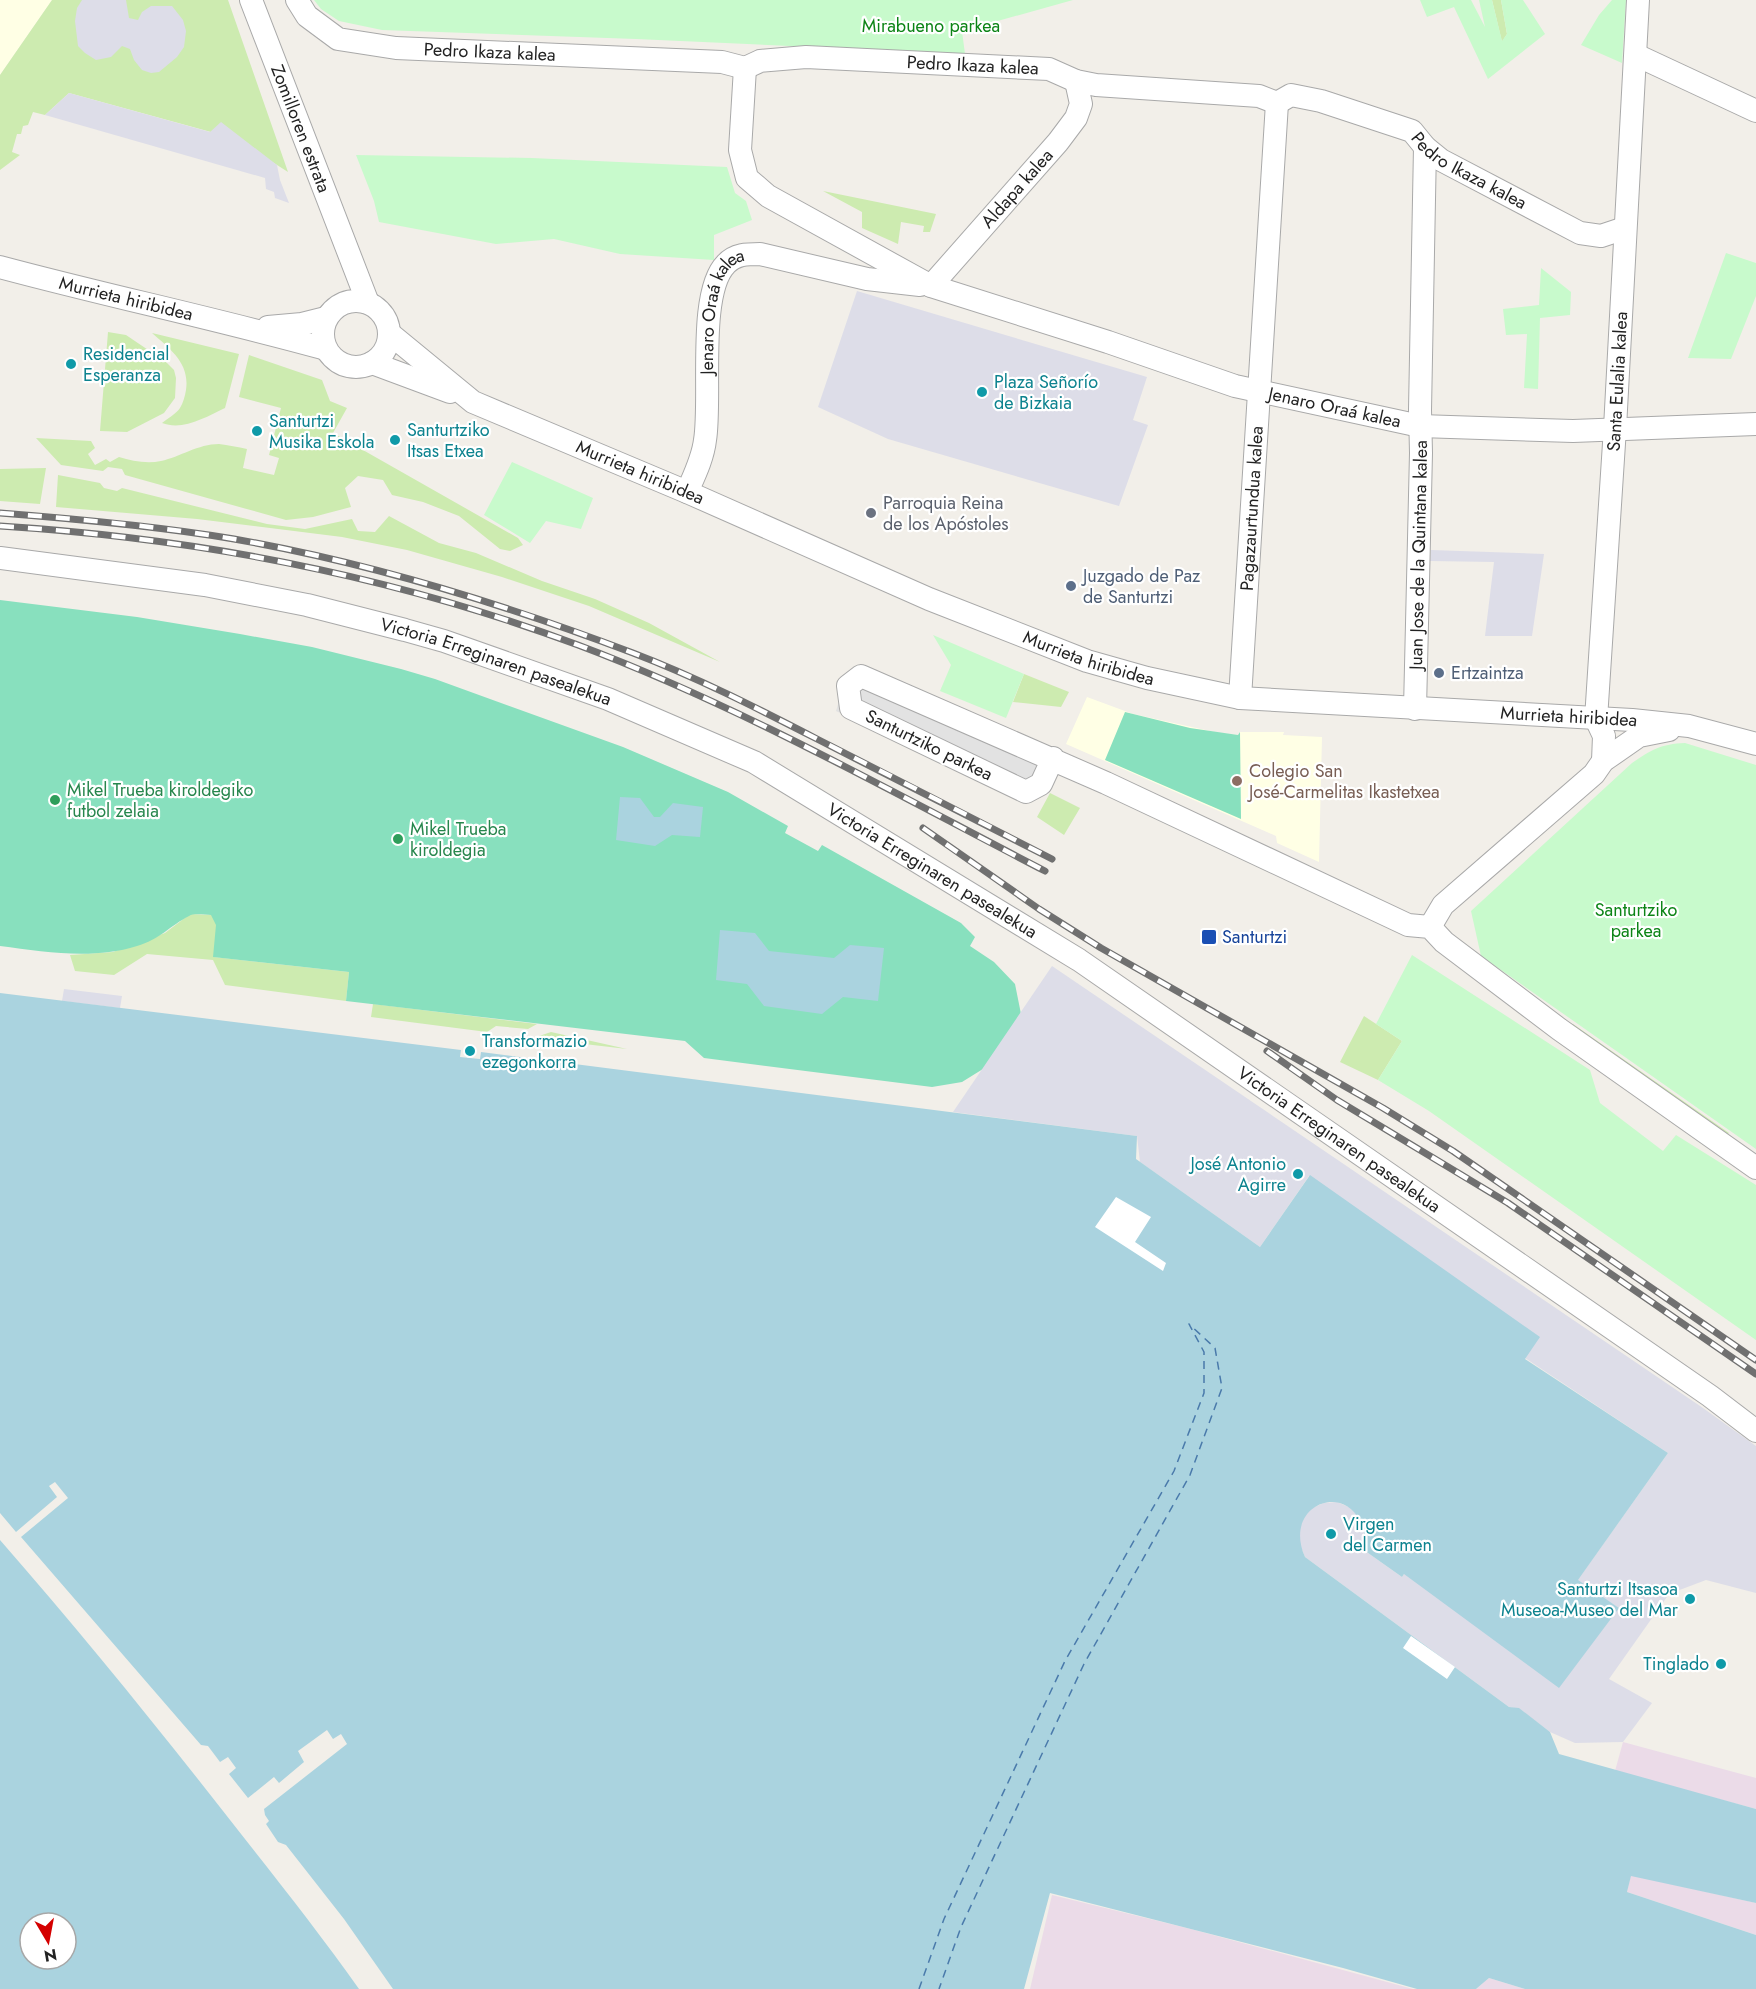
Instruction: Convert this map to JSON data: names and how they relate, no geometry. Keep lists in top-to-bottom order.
{
  "streets": {
    "street": [
      "Pedro Ikaza kalea",
      "Zomilloren estrata",
      "Aldapa kalea",
      "Murrieta hiribidea",
      "Jenaro Oraá kalea",
      "Santa Eulalia kalea",
      "Pagazaurtundua kalea",
      "Juan Jose de la Quintana kalea",
      "Victoria Erreginaren pasealekua",
      "Santurtziko parkea"
    ]
  },
  "crossings": [
    ["Pedro Ikaza kalea", "Aldapa kalea"],
    ["Pedro Ikaza kalea", "Jenaro Oraá kalea"],
    ["Pedro Ikaza kalea", "Santa Eulalia kalea"],
    ["Pedro Ikaza kalea", "Pagazaurtundua kalea"],
    ["Pedro Ikaza kalea", "Juan Jose de la Quintana kalea"],
    ["Zomilloren estrata", "Murrieta hiribidea"],
    ["Aldapa kalea", "Jenaro Oraá kalea"],
    ["Murrieta hiribidea", "Jenaro Oraá kalea"],
    ["Murrieta hiribidea", "Santa Eulalia kalea"],
    ["Murrieta hiribidea", "Pagazaurtundua kalea"],
    ["Murrieta hiribidea", "Juan Jose de la Quintana kalea"],
    ["Jenaro Oraá kalea", "Santa Eulalia kalea"],
    ["Jenaro Oraá kalea", "Pagazaurtundua kalea"],
    ["Jenaro Oraá kalea", "Juan Jose de la Quintana kalea"]
  ],
  "parks": ["Mirabueno parkea", "Santurtziko parkea"],
  "places": {
    "other": [
      "Residencial Esperanza",
      "Plaza Señorío de Bizkaia",
      "Santurtzi Musika Eskola",
      "Santurtziko Itsas Etxea",
      "Parroquia Reina de los Apóstoles",
      "Juzgado de Paz de Santurtzi",
      "Ertzaintza",
      "Colegio San José-Carmelitas Ikastetxea",
      "Mikel Trueba kiroldegiko futbol zelaia",
      "Mikel Trueba kiroldegia",
      "Transformazio ezegonkorra",
      "José Antonio Agirre",
      "Virgen del Carmen",
      "Santurtzi Itsasoa Museoa-Museo del Mar",
      "Tinglado"
    ],
    "transit": ["Santurtzi"]
  },
  "north": "bottom"
}
